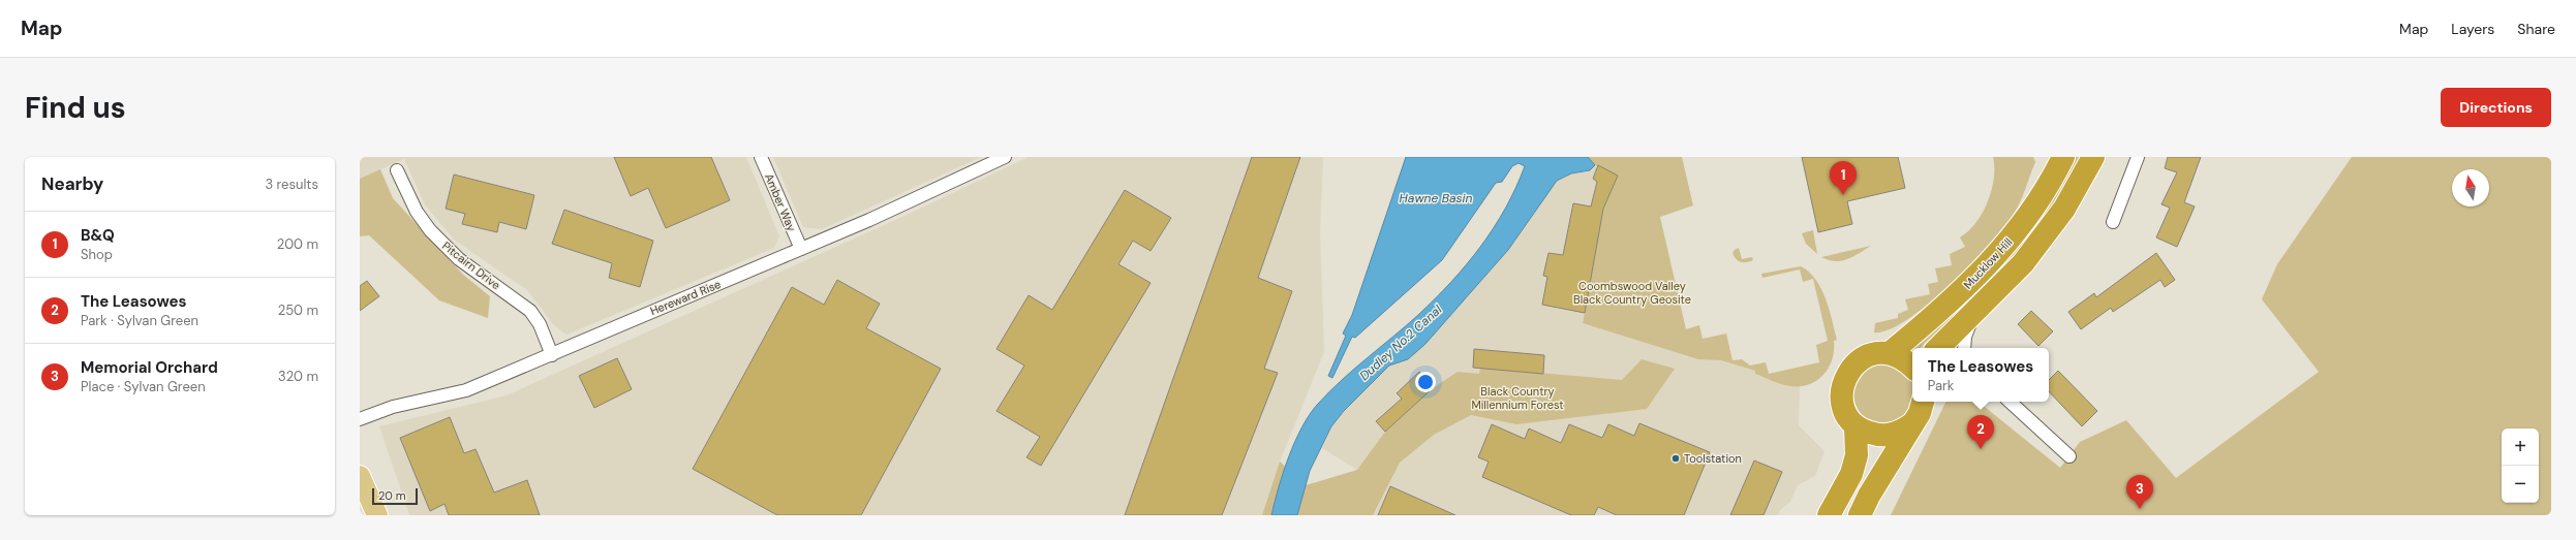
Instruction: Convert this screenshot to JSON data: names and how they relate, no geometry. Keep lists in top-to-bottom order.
{
  "streets": {
    "highway": ["Mucklow Hill"],
    "street": ["Amber Way", "Pitcairn Drive", "Hereward Rise"]
  },
  "crossings": [
    ["Amber Way", "Hereward Rise"],
    ["Pitcairn Drive", "Hereward Rise"]
  ],
  "water": ["Hawne Basin", "Dudley No.2 Canal"],
  "parks": ["Coombswood Valley Black Country Geosite", "Black Country Millennium Forest"],
  "places": ["Toolstation"],
  "scale_bar": "20 m",
  "north": "top",
  "page": {
    "header": "Map",
    "nav": ["Map", "Layers", "Share"],
    "buttons": "Directions",
    "title": "Find us",
    "heading": ["Nearby", "3 results"],
    "pins": ["1", "2", "3"],
    "list": [
      {
        "mark": "1",
        "name": "B&Q",
        "note": "Shop",
        "value": "200 m"
      },
      {
        "mark": "2",
        "name": "The Leasowes",
        "note": "Park · Sylvan Green",
        "value": "250 m"
      },
      {
        "mark": "3",
        "name": "Memorial Orchard",
        "note": "Place · Sylvan Green",
        "value": "320 m"
      }
    ],
    "popup": ["The Leasowes", "Park"],
    "map_buttons": ["+", "−"],
    "scale": "20 m"
  }
}
